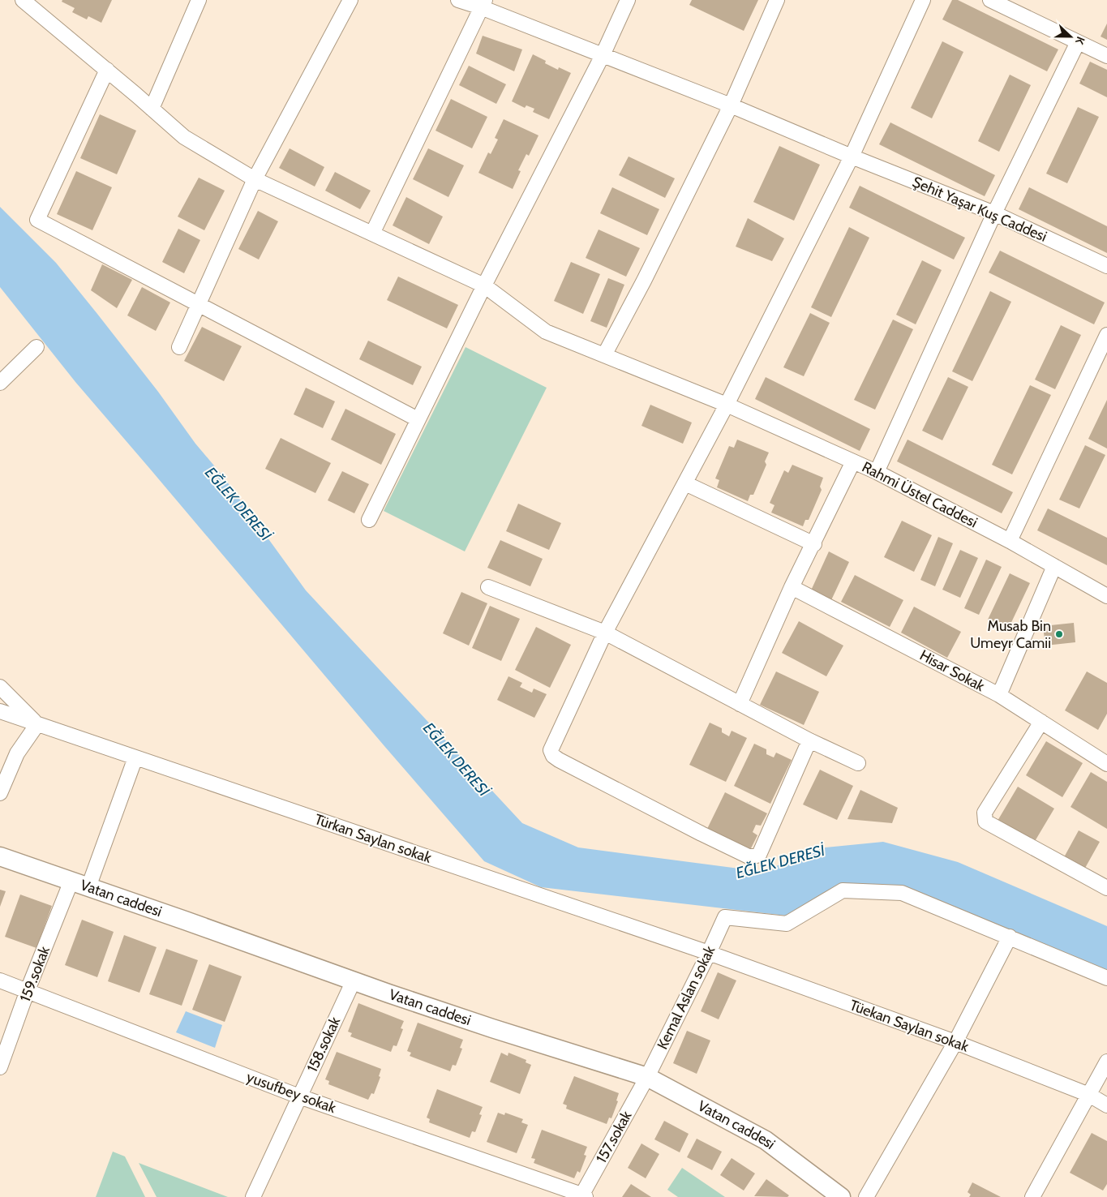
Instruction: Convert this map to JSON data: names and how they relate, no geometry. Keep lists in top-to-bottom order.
{
  "streets": {
    "street": [
      "Şehit Yaşar Kuş Caddesi",
      "Rahmi Üstel Caddesi",
      "Hisar Sokak",
      "Türkan Saylan sokak",
      "Vatan caddesi",
      "159.sokak",
      "Kemal Aslan sokak",
      "Tüekan Saylan sokak",
      "158.sokak",
      "yusufbey sokak",
      "157.sokak"
    ]
  },
  "crossings": [
    ["Türkan Saylan sokak", "Kemal Aslan sokak"],
    ["Türkan Saylan sokak", "Tüekan Saylan sokak"],
    ["Vatan caddesi", "159.sokak"],
    ["Vatan caddesi", "Kemal Aslan sokak"],
    ["Vatan caddesi", "158.sokak"],
    ["Vatan caddesi", "157.sokak"],
    ["159.sokak", "yusufbey sokak"],
    ["Kemal Aslan sokak", "Tüekan Saylan sokak"],
    ["Kemal Aslan sokak", "157.sokak"],
    ["158.sokak", "yusufbey sokak"],
    ["yusufbey sokak", "157.sokak"]
  ],
  "water": ["EĞLEK DERESİ"],
  "places": ["Musab Bin Umeyr Camii"],
  "north": "right"
}
